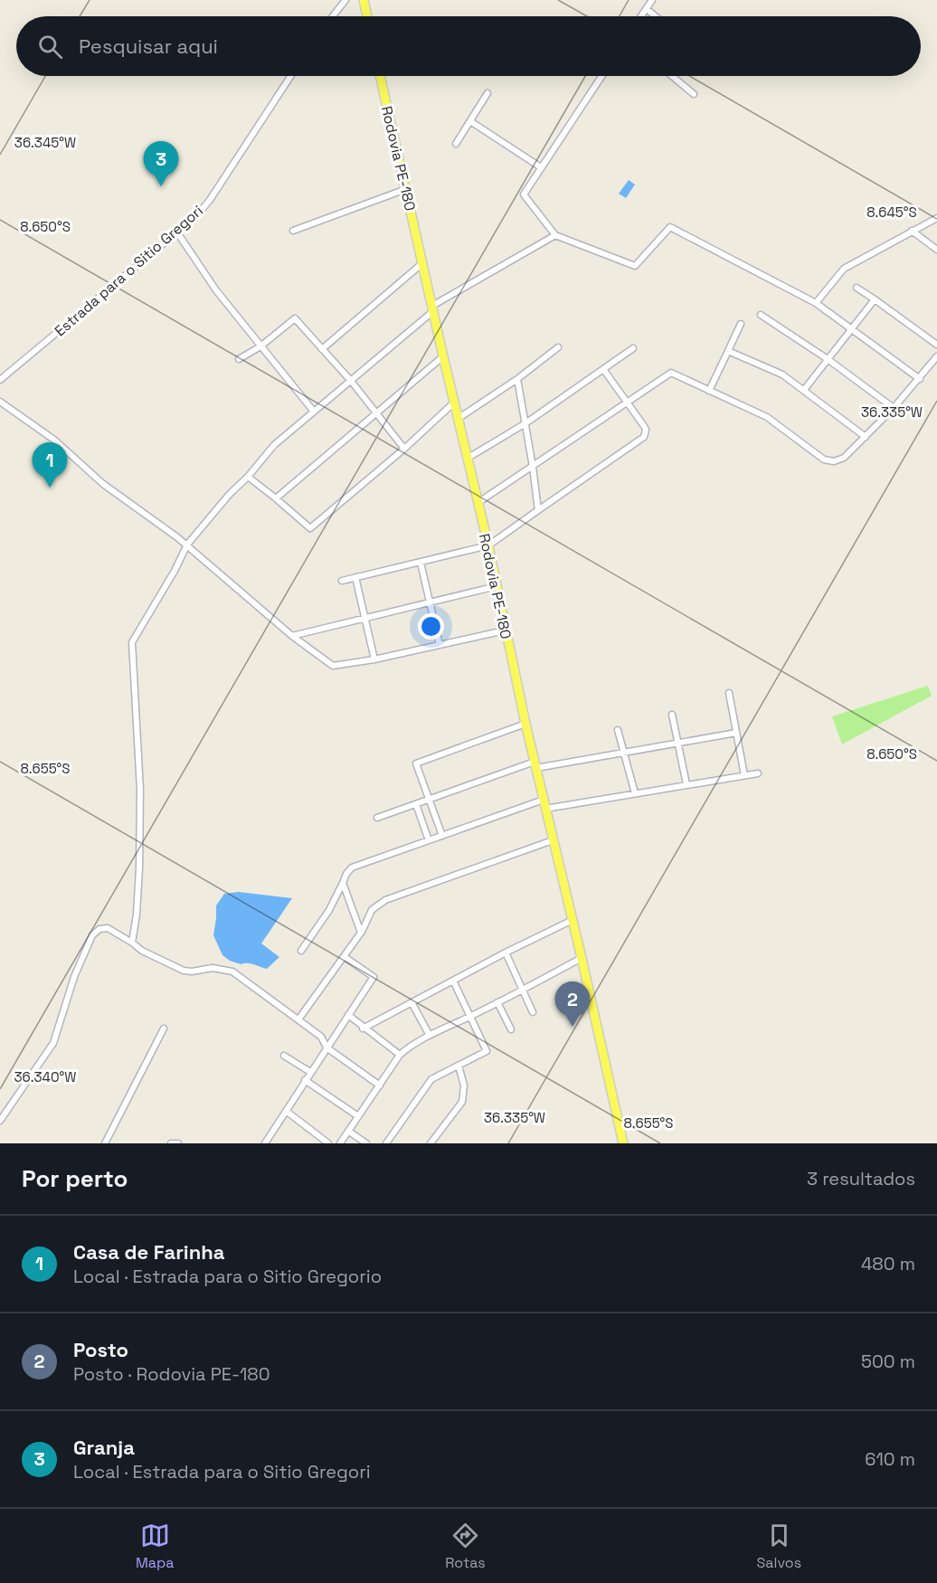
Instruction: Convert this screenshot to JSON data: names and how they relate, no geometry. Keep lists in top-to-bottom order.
{
  "streets": {
    "main road": ["Rodovia PE-180"],
    "street": ["Estrada para o Sitio Gregori"]
  },
  "page": {
    "search": "Pesquisar aqui",
    "pins": ["3", "1", "2"],
    "heading": ["Por perto", "3 resultados"],
    "list": [
      {
        "mark": "1",
        "name": "Casa de Farinha",
        "note": "Local · Estrada para o Sitio Gregorio",
        "value": "480 m"
      },
      {
        "mark": "2",
        "name": "Posto",
        "note": "Posto · Rodovia PE-180",
        "value": "500 m"
      },
      {
        "mark": "3",
        "name": "Granja",
        "note": "Local · Estrada para o Sitio Gregori",
        "value": "610 m"
      }
    ],
    "nav": ["Mapa", "Rotas", "Salvos"]
  },
  "coordinates": [
    "36.345°W",
    "8.645°S",
    "8.650°S",
    "36.335°W",
    "8.655°S",
    "36.340°W"
  ]
}
